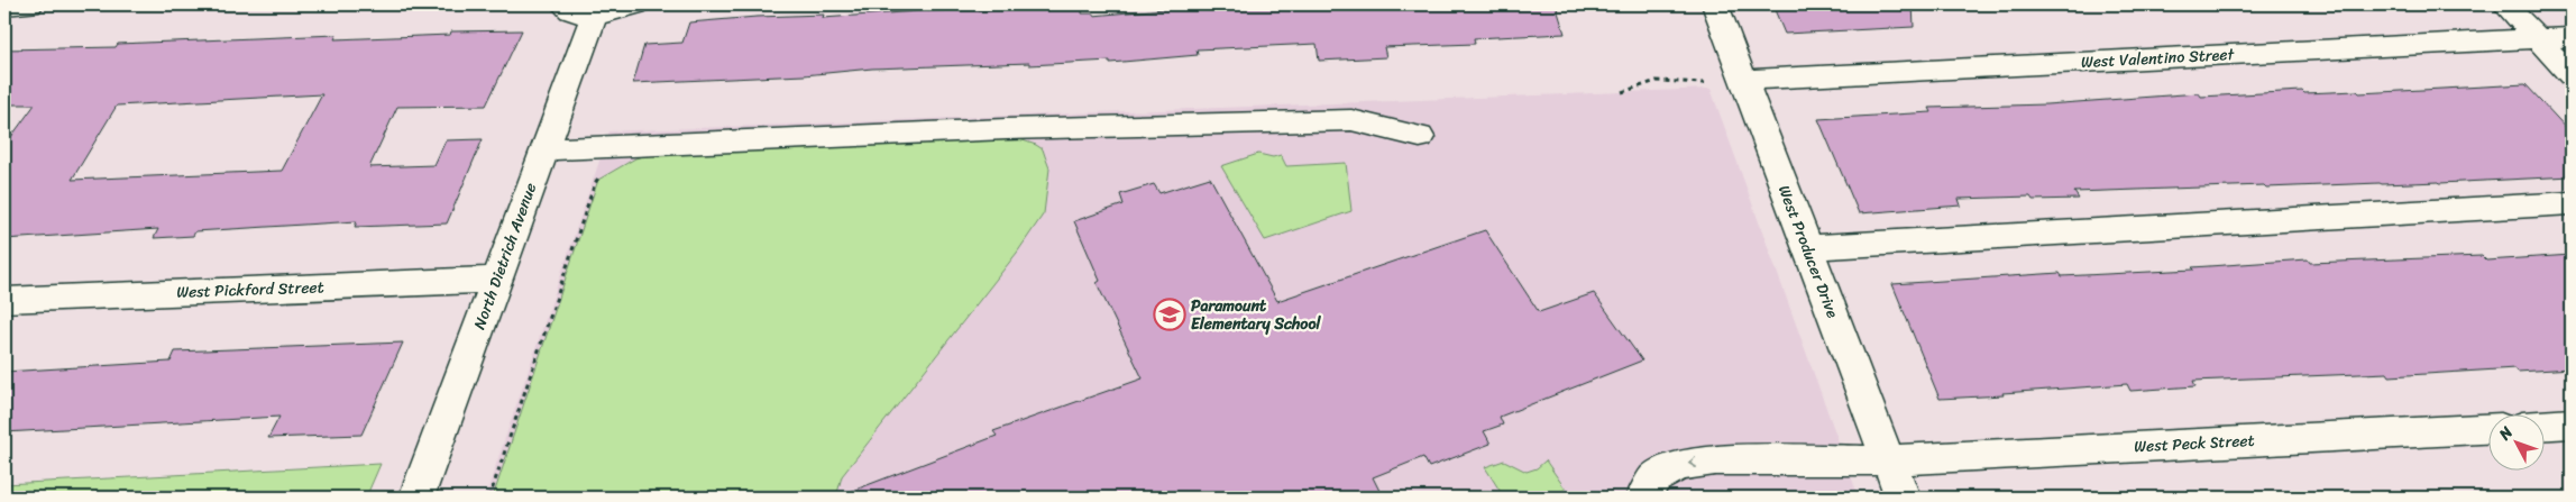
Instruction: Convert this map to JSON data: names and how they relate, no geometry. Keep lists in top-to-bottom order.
{
  "streets": {
    "street": [
      "West Valentino Street",
      "West Producer Drive",
      "North Dietrich Avenue",
      "West Pickford Street",
      "West Peck Street"
    ]
  },
  "crossings": [
    ["West Valentino Street", "West Producer Drive"],
    ["West Producer Drive", "West Peck Street"],
    ["North Dietrich Avenue", "West Pickford Street"]
  ],
  "places": {
    "school or university": ["Paramount Elementary School"]
  },
  "north": "top left"
}
